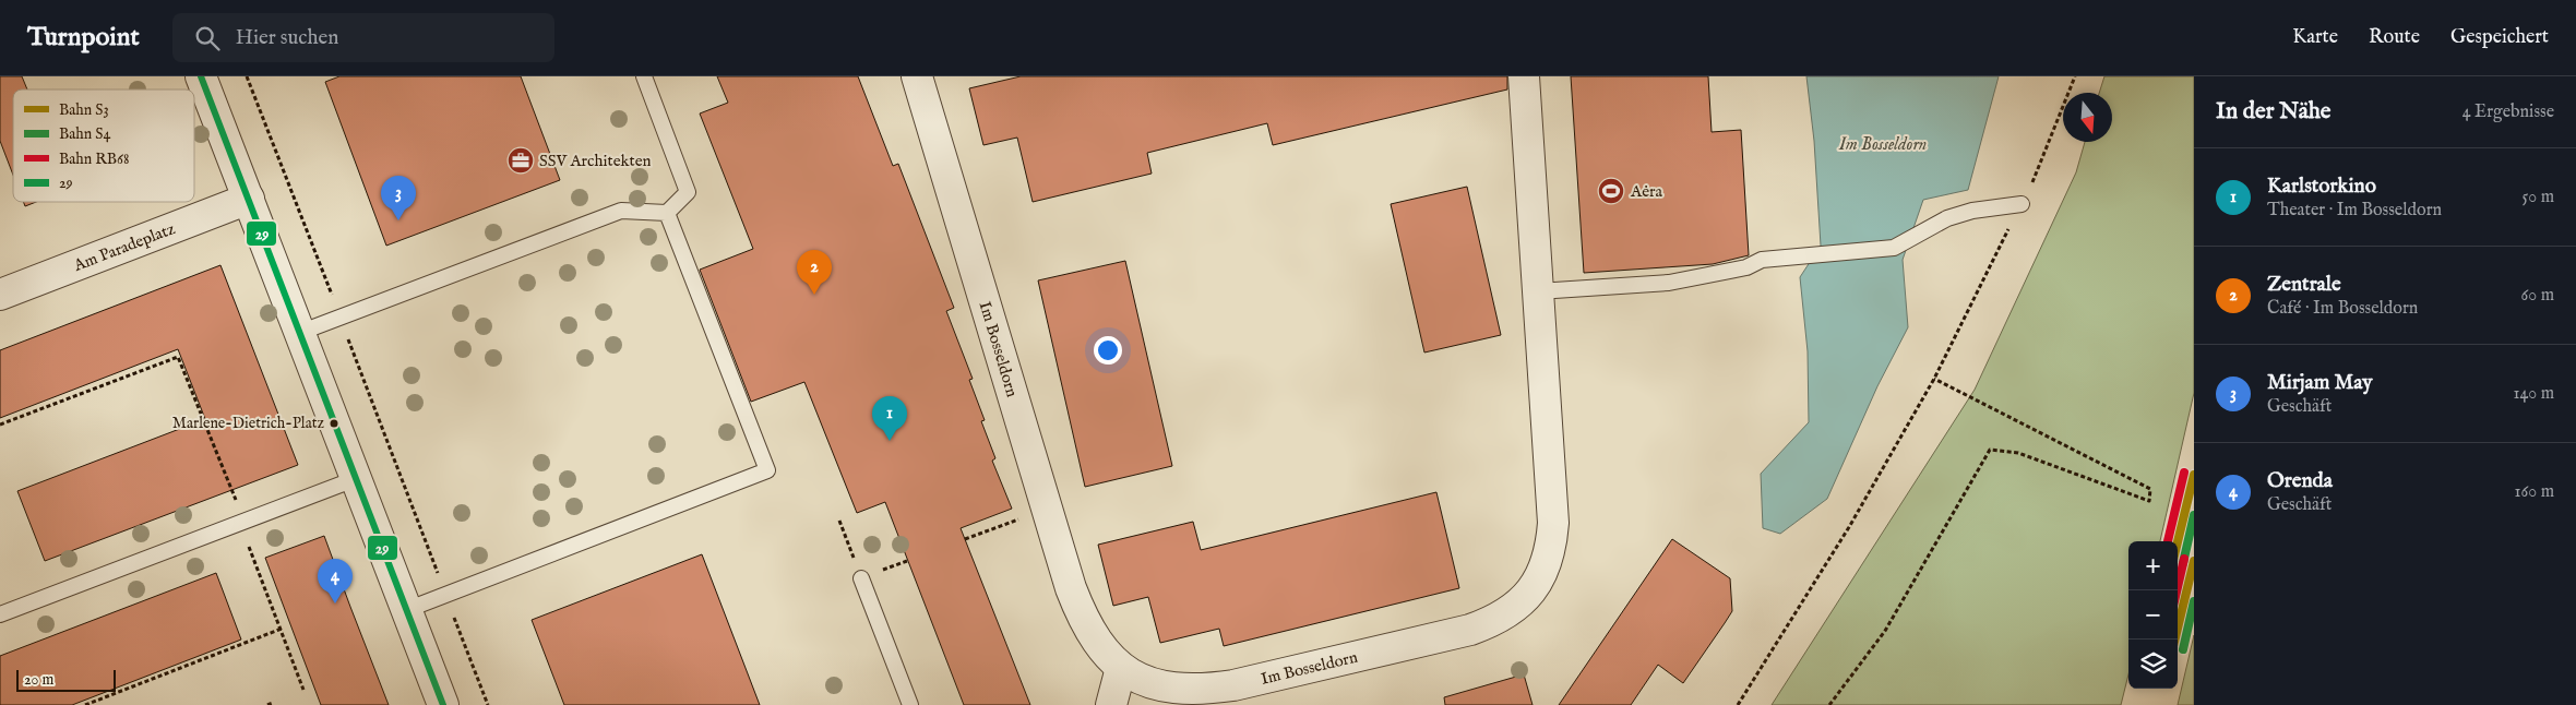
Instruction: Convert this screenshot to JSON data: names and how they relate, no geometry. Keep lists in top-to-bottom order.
{
  "streets": {
    "street": ["Am Paradeplatz", "Im Bosseldorn"]
  },
  "water": ["Im Bosseldorn"],
  "places": {
    "office": ["SSV Architekten"],
    "sports": ["Aėra"],
    "other": ["Marlene-Dietrich-Platz"]
  },
  "lines": [
    "transit line 29",
    "rail line RB68",
    "rail line S3",
    "rail line S4"
  ],
  "legend": [
    "Bahn S3",
    "Bahn S4",
    "Bahn RB68",
    "29"
  ],
  "scale_bar": "20 m",
  "north": "bottom",
  "page": {
    "header": "Turnpoint",
    "search": "Hier suchen",
    "nav": ["Karte", "Route", "Gespeichert"],
    "heading": ["In der Nähe", "4 Ergebnisse"],
    "list": [
      {
        "mark": "1",
        "name": "Karlstorkino",
        "note": "Theater · Im Bosseldorn",
        "value": "50 m"
      },
      {
        "mark": "2",
        "name": "Zentrale",
        "note": "Café · Im Bosseldorn",
        "value": "60 m"
      },
      {
        "mark": "3",
        "name": "Mirjam May",
        "note": "Geschäft",
        "value": "140 m"
      },
      {
        "mark": "4",
        "name": "Orenda",
        "note": "Geschäft",
        "value": "160 m"
      }
    ],
    "pins": [
      "3",
      "2",
      "1",
      "4"
    ],
    "map_buttons": ["+", "−"],
    "scale": "20 m"
  }
}
